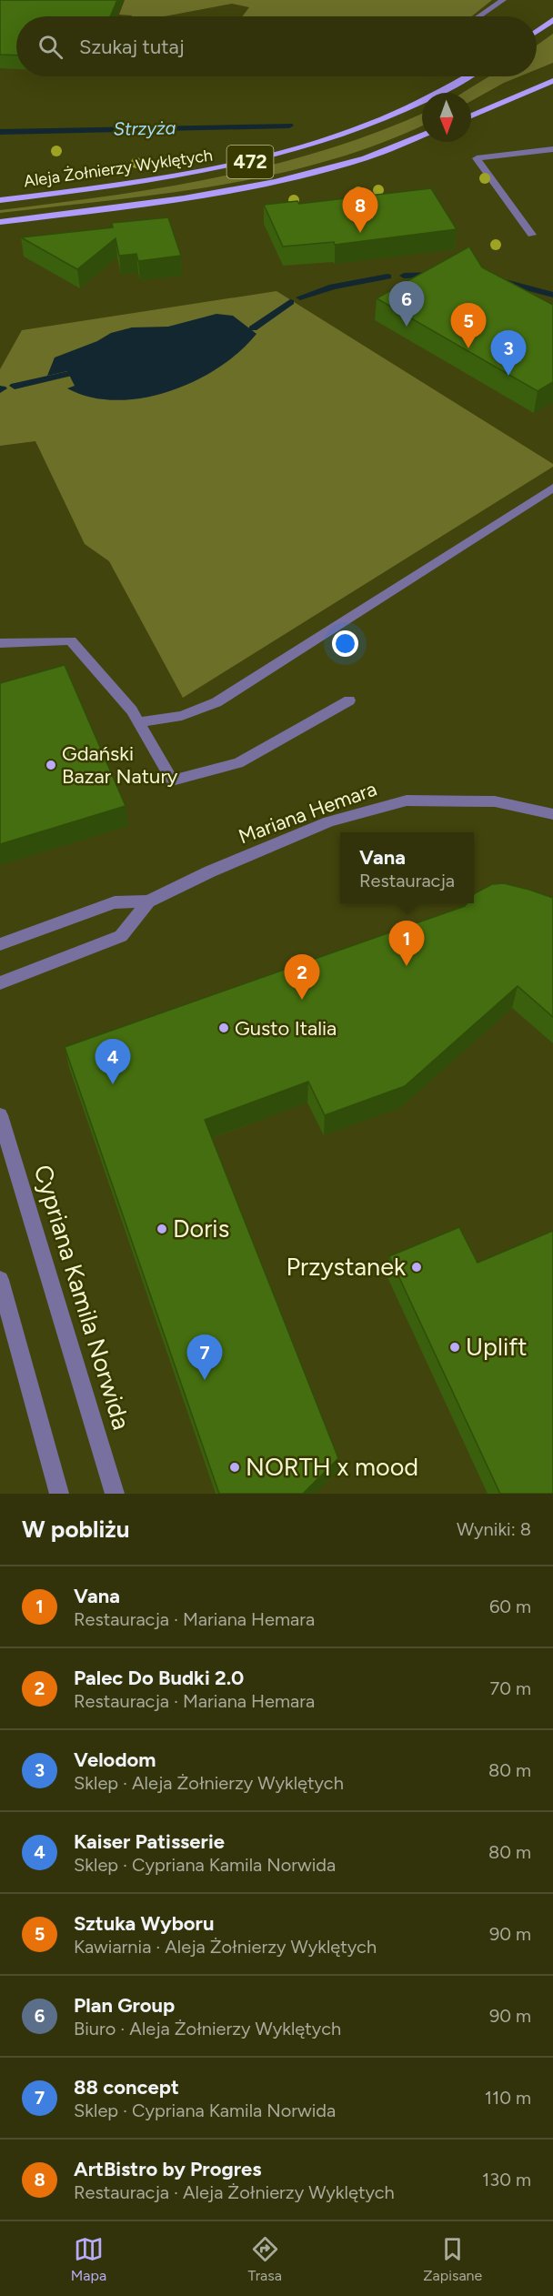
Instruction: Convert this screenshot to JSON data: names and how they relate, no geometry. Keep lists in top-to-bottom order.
{
  "streets": {
    "main road": ["472", "Aleja Żołnierzy Wyklętych"],
    "street": ["Mariana Hemara", "Cypriana Kamila Norwida"]
  },
  "water": ["Strzyża"],
  "places": [
    "Gdański Bazar Natury",
    "Gusto Italia",
    "Doris",
    "Przystanek",
    "Uplift",
    "NORTH x mood"
  ],
  "north": "bottom",
  "page": {
    "search": "Szukaj tutaj",
    "pins": [
      "8",
      "6",
      "5",
      "3",
      "1",
      "2",
      "4",
      "7"
    ],
    "popup": ["Vana", "Restauracja"],
    "heading": ["W pobliżu", "Wyniki: 8"],
    "list": [
      {
        "mark": "1",
        "name": "Vana",
        "note": "Restauracja · Mariana Hemara",
        "value": "60 m"
      },
      {
        "mark": "2",
        "name": "Palec Do Budki 2.0",
        "note": "Restauracja · Mariana Hemara",
        "value": "70 m"
      },
      {
        "mark": "3",
        "name": "Velodom",
        "note": "Sklep · Aleja Żołnierzy Wyklętych",
        "value": "80 m"
      },
      {
        "mark": "4",
        "name": "Kaiser Patisserie",
        "note": "Sklep · Cypriana Kamila Norwida",
        "value": "80 m"
      },
      {
        "mark": "5",
        "name": "Sztuka Wyboru",
        "note": "Kawiarnia · Aleja Żołnierzy Wyklętych",
        "value": "90 m"
      },
      {
        "mark": "6",
        "name": "Plan Group",
        "note": "Biuro · Aleja Żołnierzy Wyklętych",
        "value": "90 m"
      },
      {
        "mark": "7",
        "name": "88 concept",
        "note": "Sklep · Cypriana Kamila Norwida",
        "value": "110 m"
      },
      {
        "mark": "8",
        "name": "ArtBistro by Progres",
        "note": "Restauracja · Aleja Żołnierzy Wyklętych",
        "value": "130 m"
      }
    ],
    "nav": ["Mapa", "Trasa", "Zapisane"]
  }
}
